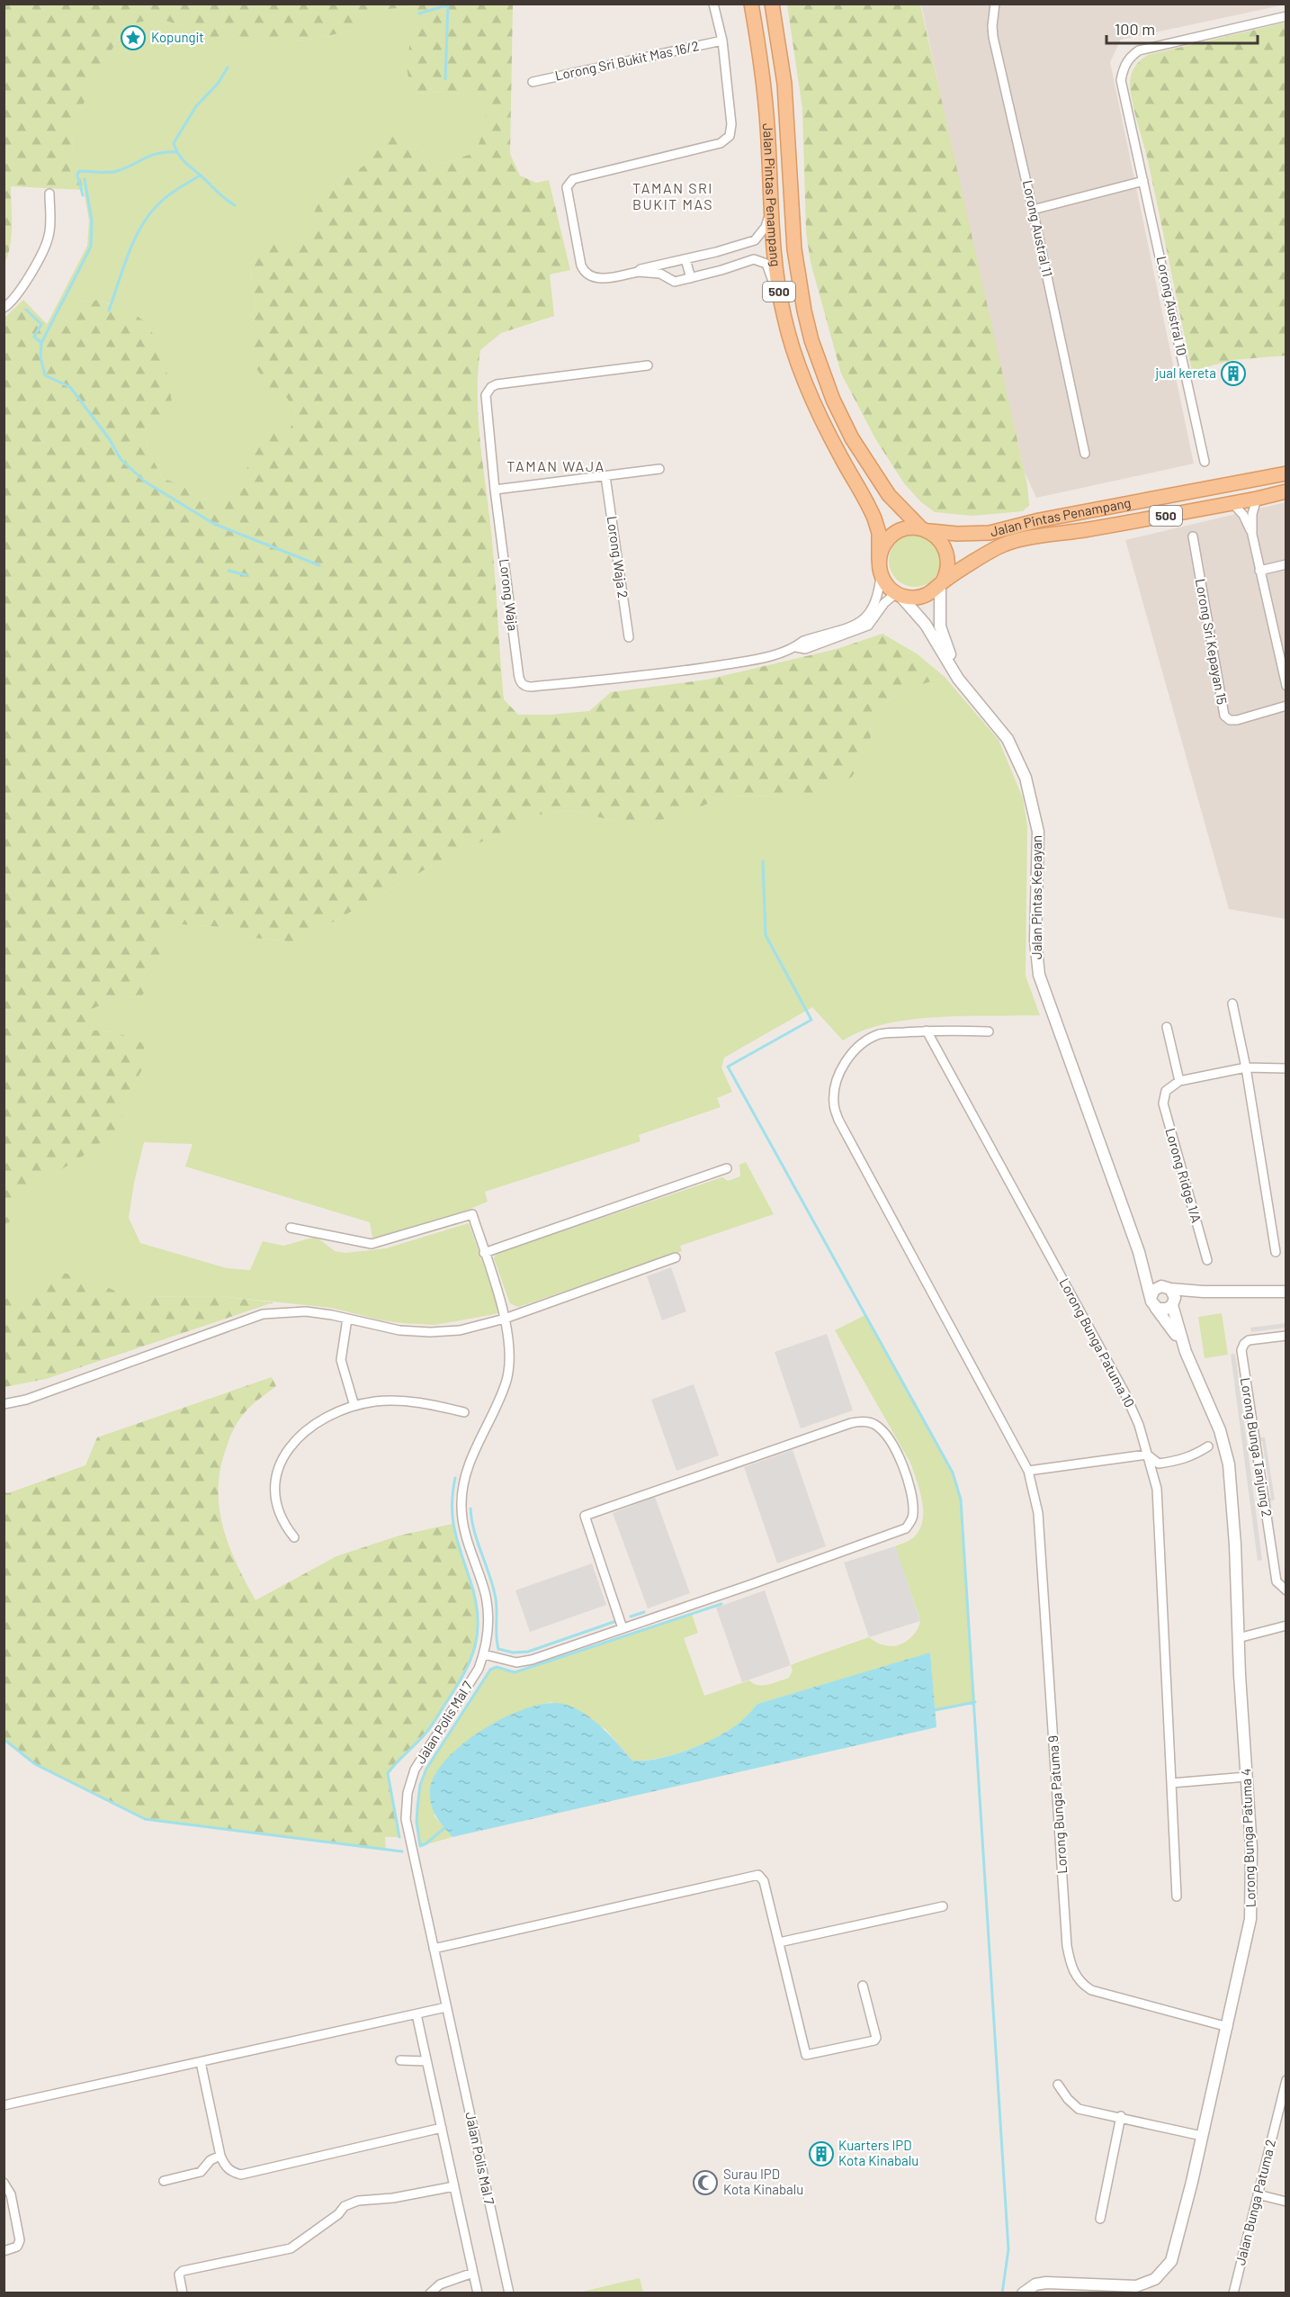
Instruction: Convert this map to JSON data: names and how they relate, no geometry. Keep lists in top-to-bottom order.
{
  "streets": {
    "main road": ["Jalan Pintas Penampang", "500"],
    "street": [
      "Lorong Sri Bukit Mas 16/2",
      "Lorong Austral 11",
      "Lorong Austral 10",
      "Lorong Waja 2",
      "Lorong Waja",
      "Lorong Sri Kepayan 15",
      "Jalan Pintas Kepayan",
      "Lorong Ridge 1/A",
      "Lorong Bunga Patuma 10",
      "Lorong Bunga Tanjung 2",
      "Jalan Polis Mal 7",
      "Lorong Bunga Patuma 9",
      "Lorong Bunga Patuma 4",
      "Jalan Bunga Patuma 2"
    ]
  },
  "crossings": [
    ["Jalan Pintas Penampang", "500"],
    ["Jalan Pintas Penampang", "Lorong Waja"],
    ["Jalan Pintas Penampang", "Jalan Pintas Kepayan"],
    ["500", "Lorong Waja"],
    ["500", "Jalan Pintas Kepayan"],
    ["Lorong Waja", "Jalan Pintas Kepayan"],
    ["Lorong Bunga Patuma 10", "Lorong Bunga Patuma 9"],
    ["Lorong Bunga Patuma 9", "Lorong Bunga Patuma 4"]
  ],
  "districts": ["TAMAN SRI BUKIT MAS", "TAMAN WAJA"],
  "places": {
    "place": ["Kopungit"],
    "building": ["jual kereta", "Kuarters IPD Kota Kinabalu"],
    "mosque": ["Surau IPD Kota Kinabalu"]
  },
  "scale_bar": "100 m"
}
